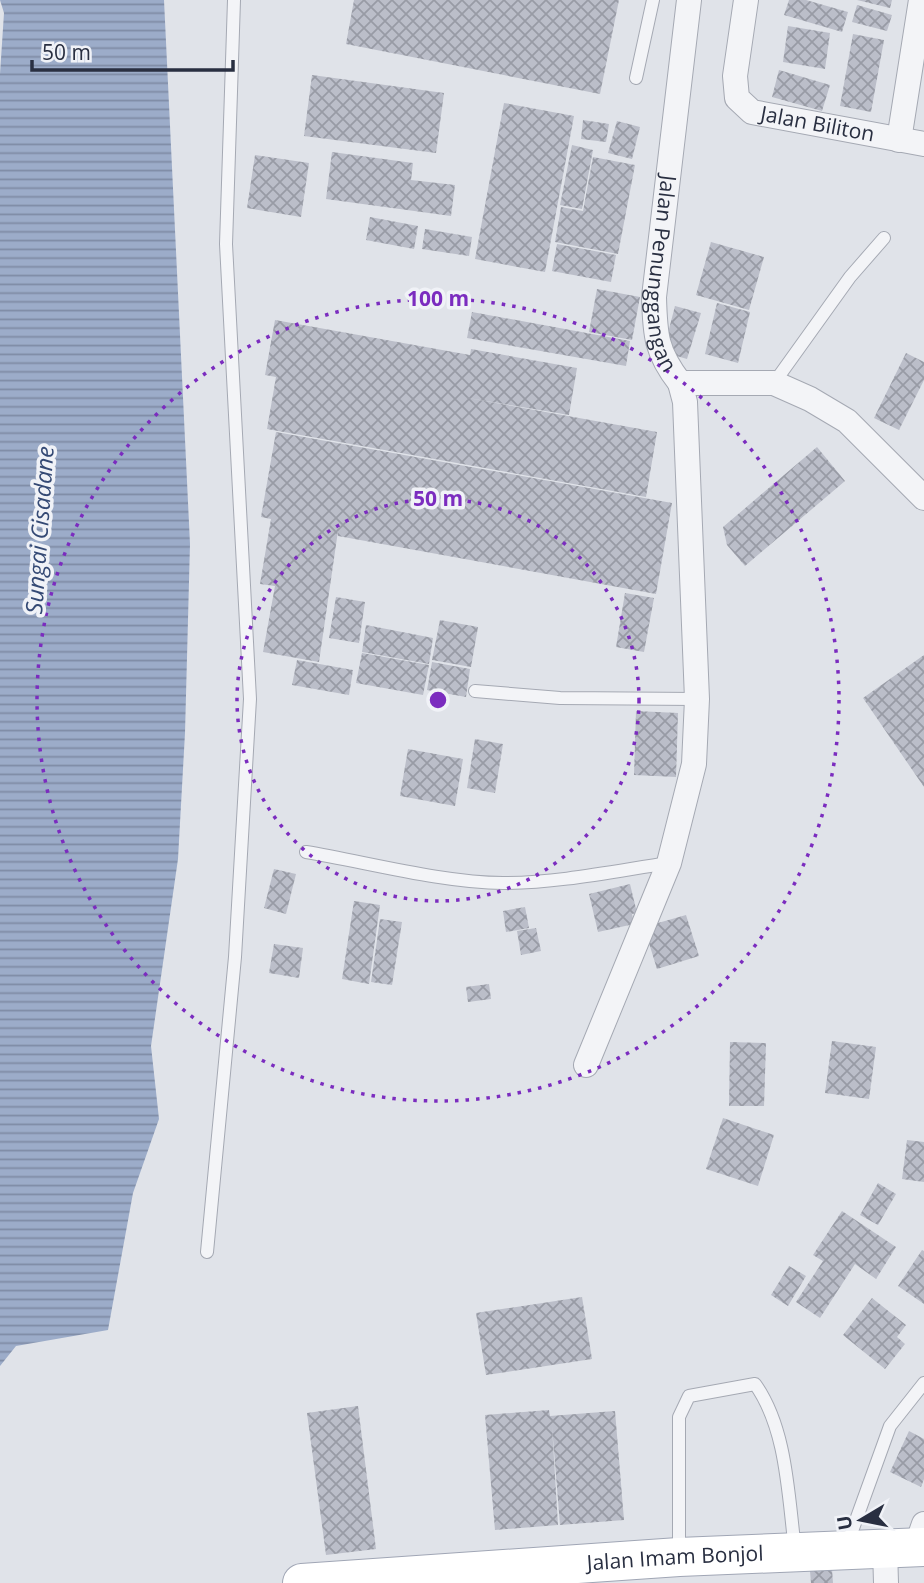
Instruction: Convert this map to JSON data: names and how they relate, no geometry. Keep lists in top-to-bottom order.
{
  "streets": {
    "main road": ["Jalan Imam Bonjol"],
    "street": ["Jalan Biliton", "Jalan Penunggangan"]
  },
  "water": ["Sungai Cisadane"],
  "scale_bar": "50 m",
  "north": "left",
  "rings": ["100 m", "50 m"]
}
